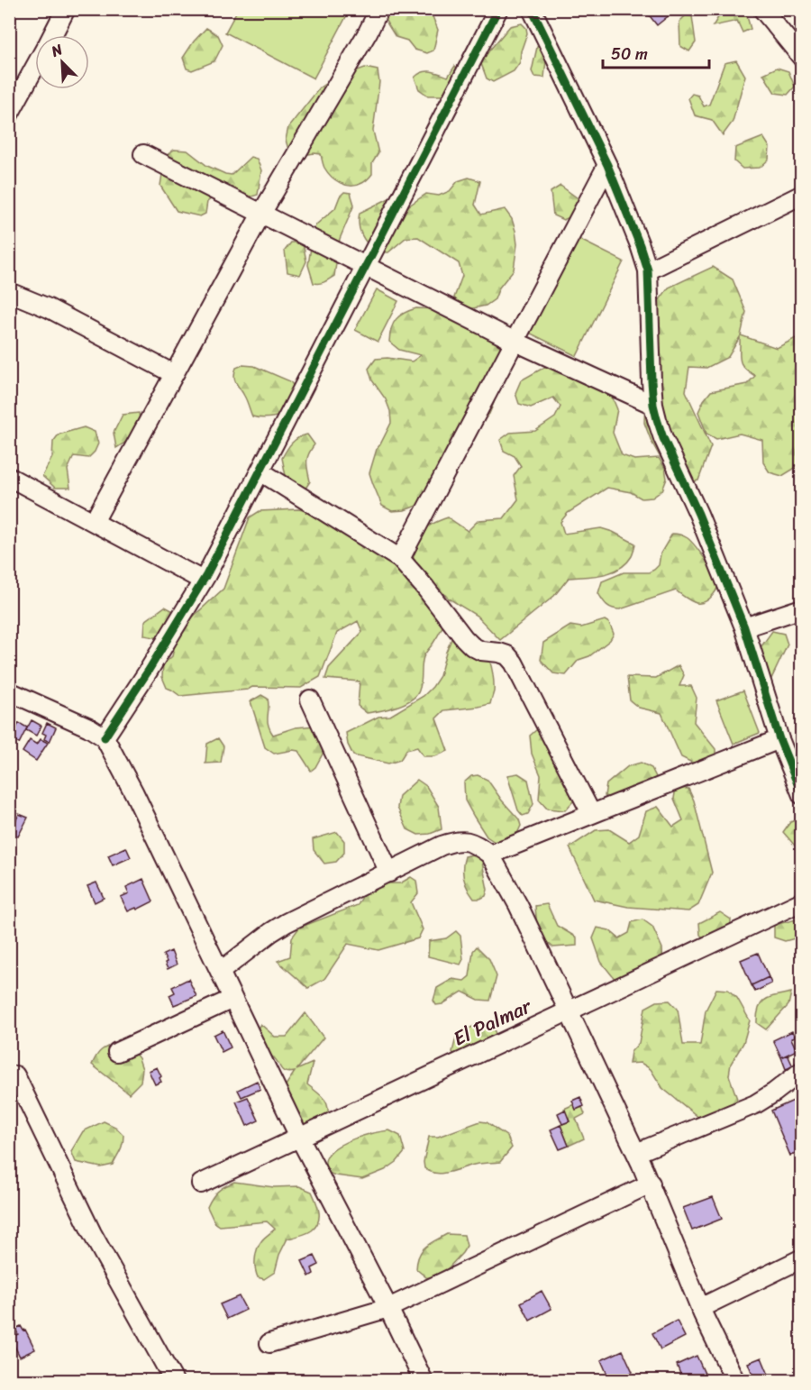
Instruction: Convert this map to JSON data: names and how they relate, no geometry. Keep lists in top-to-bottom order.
{
  "streets": {
    "street": ["El Palmar"]
  },
  "scale_bar": "50 m",
  "north": "top left"
}
